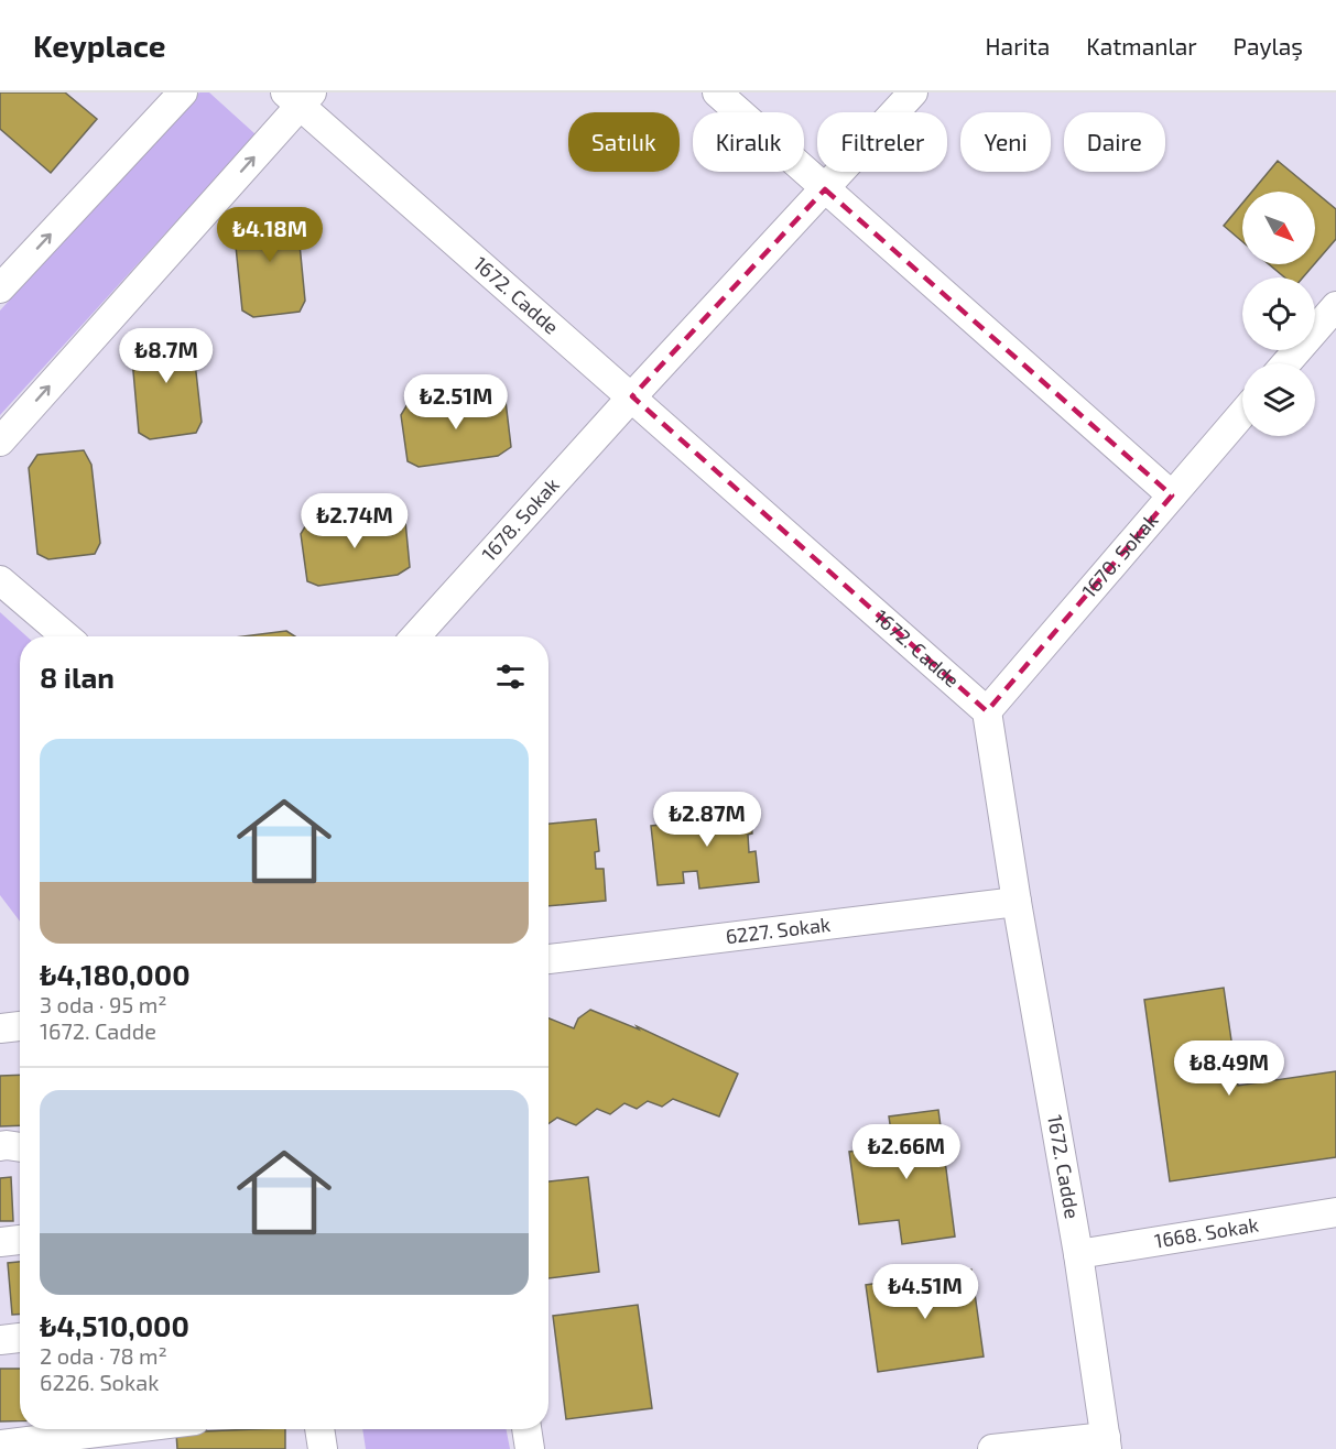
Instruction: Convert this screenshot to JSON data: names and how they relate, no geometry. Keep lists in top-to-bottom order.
{
  "streets": {
    "street": [
      "1672. Cadde",
      "1678. Sokak",
      "1670. Sokak",
      "6227. Sokak",
      "1668. Sokak"
    ]
  },
  "crossings": [
    ["1672. Cadde", "1678. Sokak"],
    ["1672. Cadde", "1670. Sokak"],
    ["1672. Cadde", "6227. Sokak"],
    ["1672. Cadde", "1668. Sokak"]
  ],
  "north": "bottom right",
  "page": {
    "header": "Keyplace",
    "nav": ["Harita", "Katmanlar", "Paylaş"],
    "chip": [
      "Satılık",
      "Kiralık",
      "Filtreler",
      "Yeni",
      "Daire"
    ],
    "price": [
      "₺4.18M",
      "₺8.7M",
      "₺2.51M",
      "₺2.74M",
      "₺2.87M",
      "₺8.49M",
      "₺2.66M",
      "₺4.51M"
    ],
    "heading": "8 ilan",
    "list": [
      {
        "name": "₺4,180,000",
        "note": "3 oda · 95 m² · 1672. Cadde"
      },
      {
        "name": "₺4,510,000",
        "note": "2 oda · 78 m² · 6226. Sokak"
      }
    ]
  }
}
